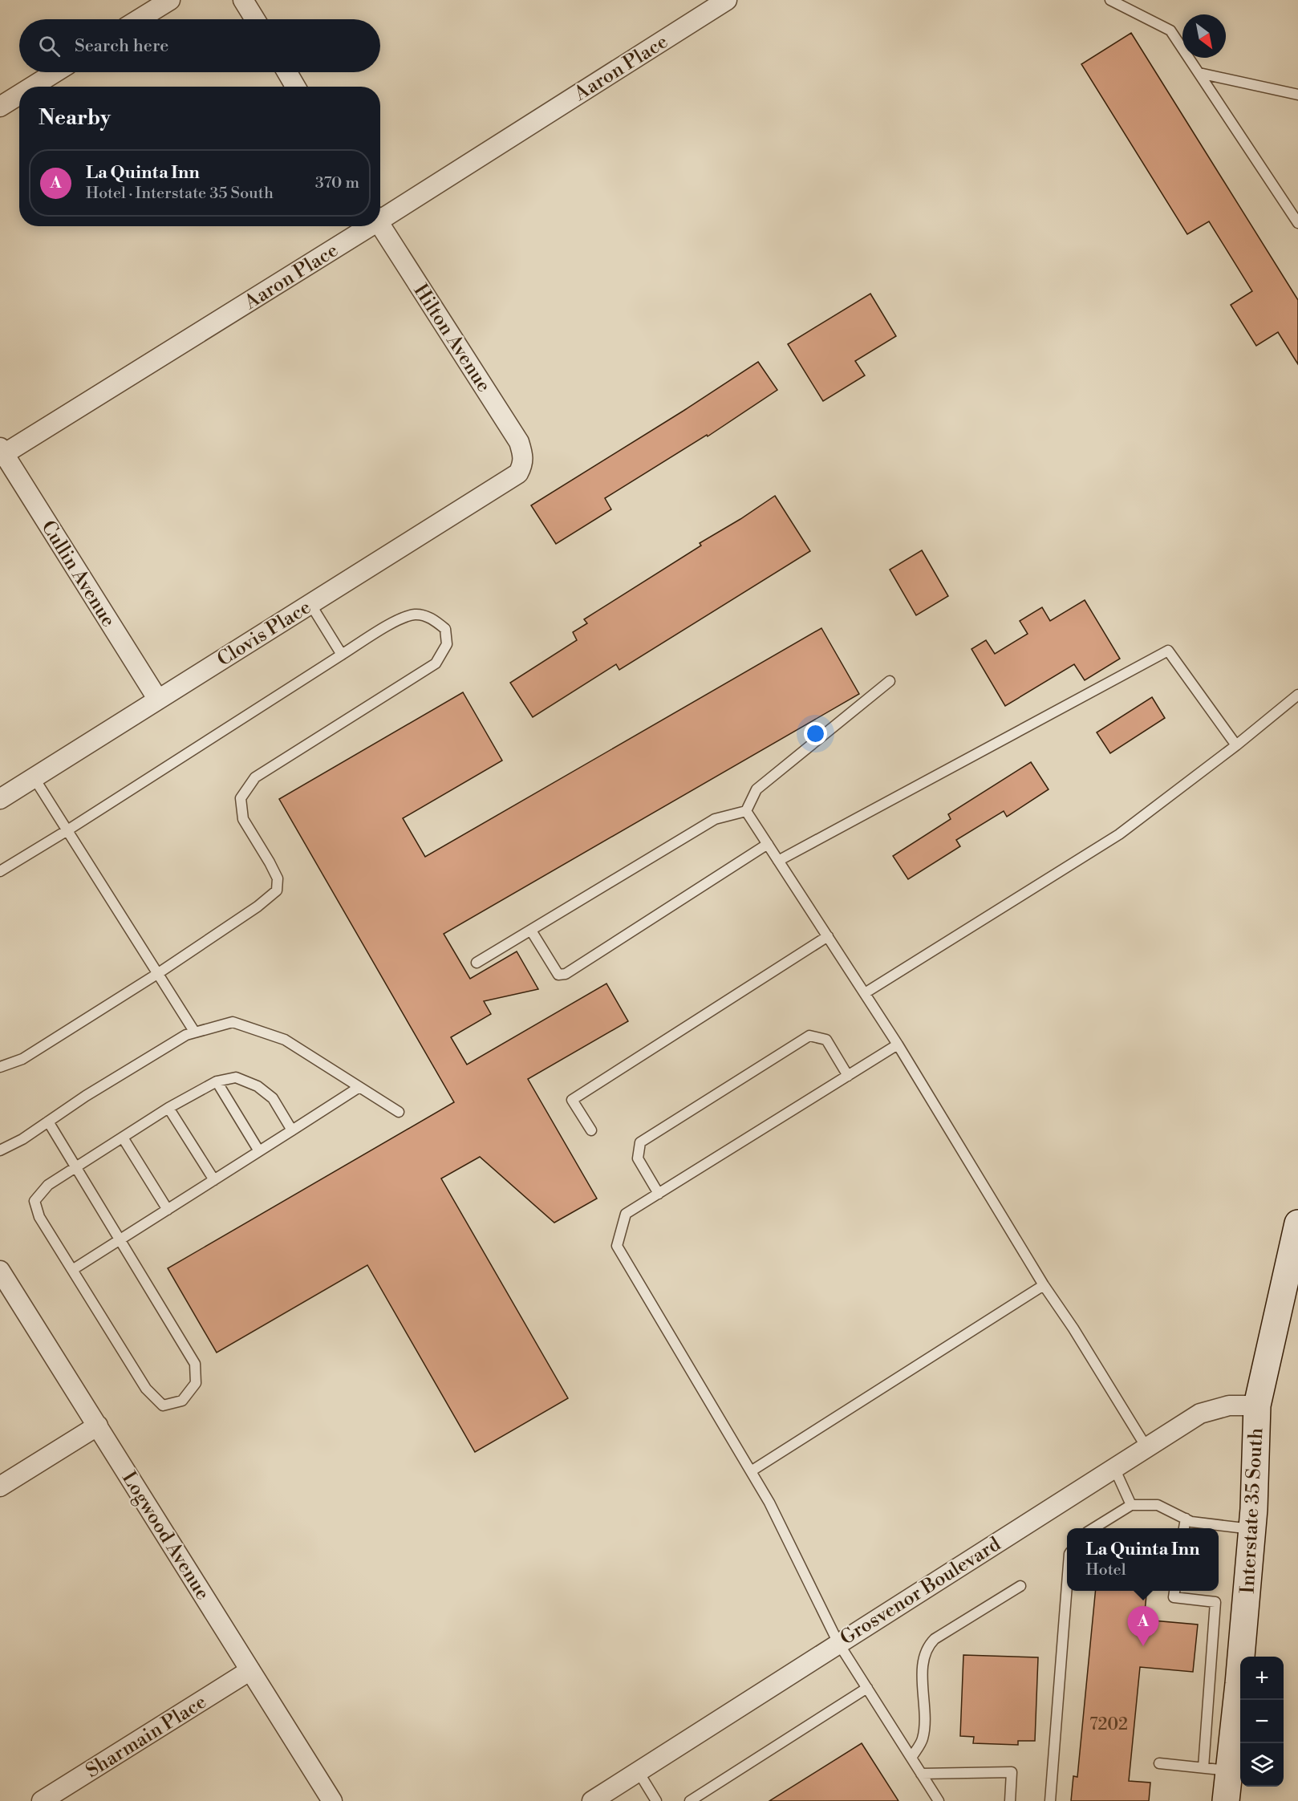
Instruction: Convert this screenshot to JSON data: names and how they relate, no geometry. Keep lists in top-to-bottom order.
{
  "streets": {
    "main road": ["Interstate 35 South"],
    "street": [
      "Aaron Place",
      "Hilton Avenue",
      "Cullin Avenue",
      "Clovis Place",
      "Logwood Avenue",
      "Grosvenor Boulevard",
      "Sharmain Place"
    ]
  },
  "crossings": [
    ["Aaron Place", "Cullin Avenue"],
    ["Hilton Avenue", "Clovis Place"],
    ["Cullin Avenue", "Clovis Place"],
    ["Interstate 35 South", "Grosvenor Boulevard"],
    ["Logwood Avenue", "Sharmain Place"]
  ],
  "house_numbers": ["7202"],
  "north": "bottom right",
  "page": {
    "search": "Search here",
    "heading": "Nearby",
    "list": [
      {
        "mark": "A",
        "name": "La Quinta Inn",
        "note": "Hotel · Interstate 35 South",
        "value": "370 m"
      }
    ],
    "popup": ["La Quinta Inn", "Hotel"],
    "pins": "A",
    "map_buttons": ["+", "−"]
  }
}
